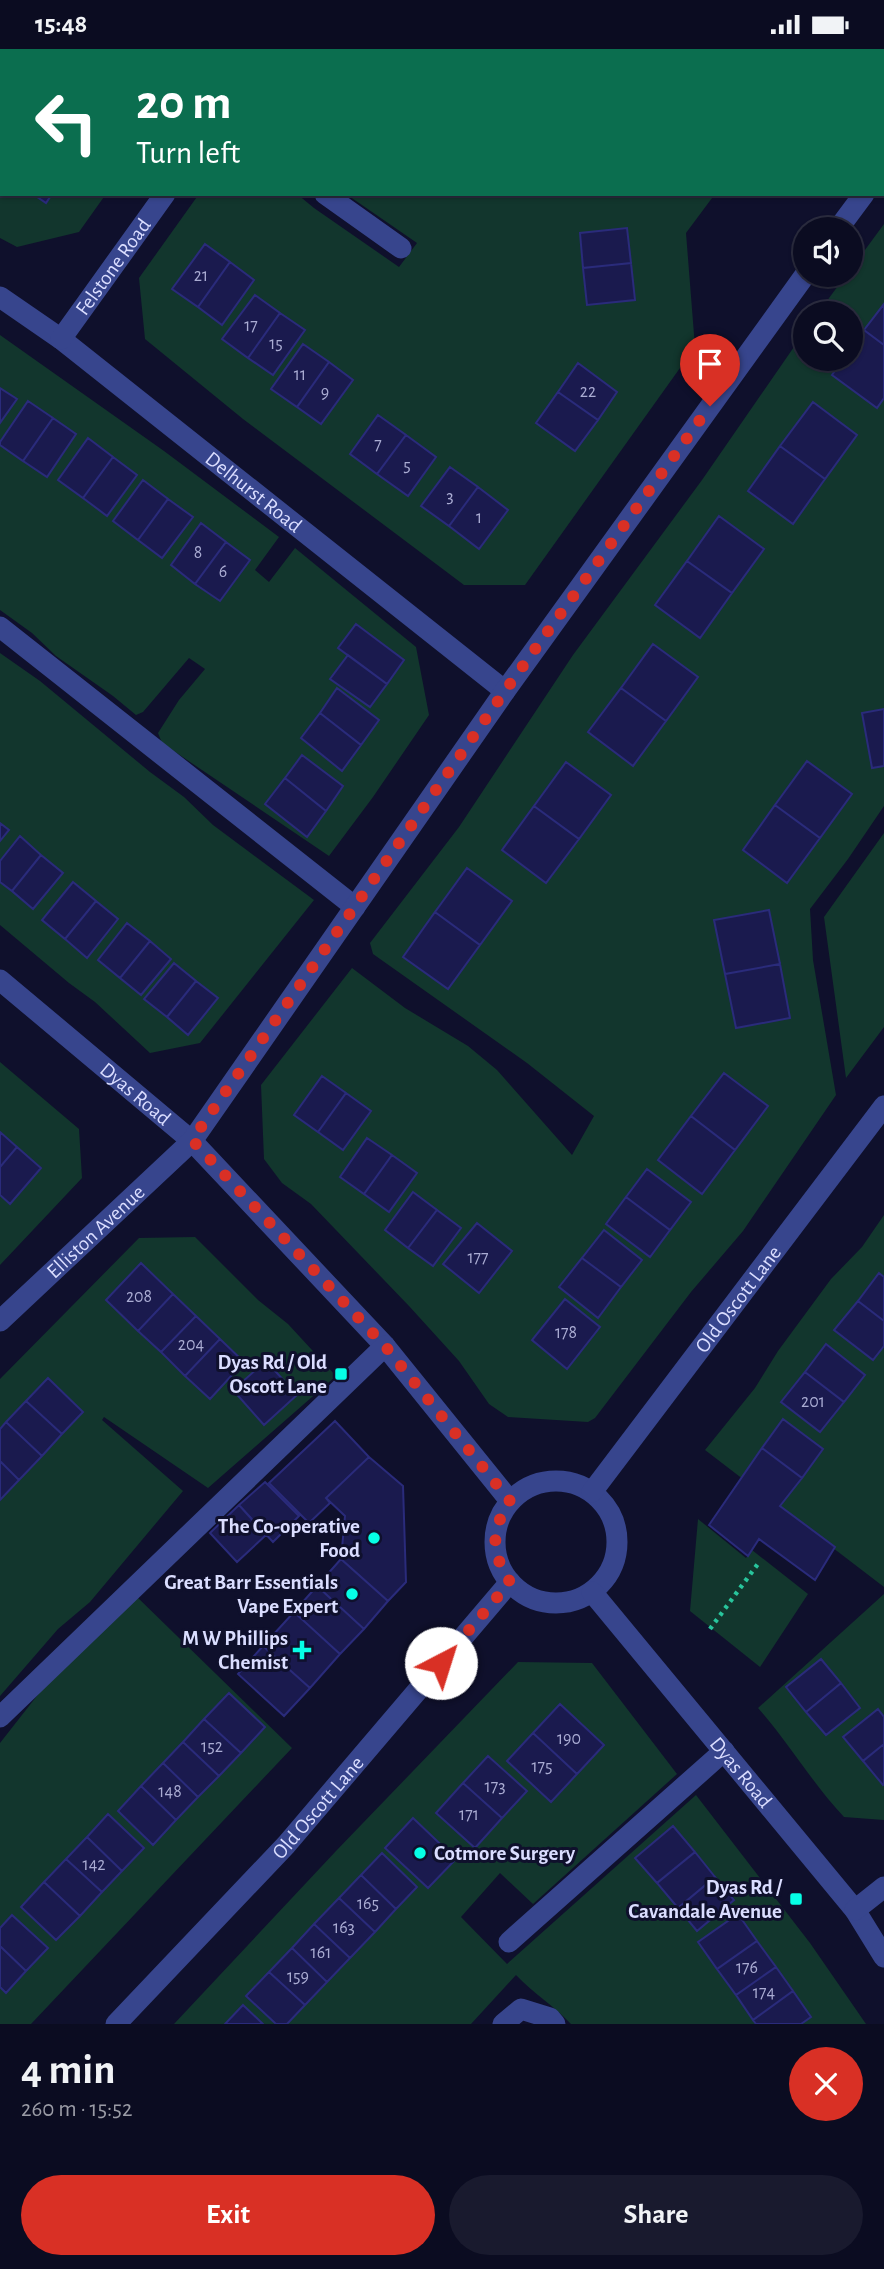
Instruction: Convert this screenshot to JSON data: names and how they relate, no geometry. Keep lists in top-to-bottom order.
{
  "streets": {
    "street": [
      "Felstone Road",
      "Delhurst Road",
      "Dyas Road",
      "Elliston Avenue",
      "Old Oscott Lane"
    ]
  },
  "crossings": [
    ["Felstone Road", "Delhurst Road"],
    ["Delhurst Road", "Elliston Avenue"],
    ["Dyas Road", "Elliston Avenue"],
    ["Dyas Road", "Old Oscott Lane"]
  ],
  "places": {
    "transit": ["Dyas Rd / Old Oscott Lane", "Dyas Rd / Cavandale Avenue"],
    "other": ["The Co-operative Food", "Great Barr Essentials Vape Expert", "Cotmore Surgery"],
    "health": ["M W Phillips Chemist"]
  },
  "house_numbers": [
    "21",
    "17",
    "15",
    "11",
    "22",
    "9",
    "7",
    "5",
    "3",
    "1",
    "8",
    "6",
    "177",
    "208",
    "178",
    "204",
    "201",
    "190",
    "152",
    "175",
    "173",
    "148",
    "171",
    "142",
    "165",
    "163",
    "161",
    "176",
    "159",
    "174"
  ],
  "page": {
    "status": "15:48",
    "turn": ["20 m", "Turn left"],
    "heading": ["4 min", "260 m · 15:52"],
    "buttons": ["Exit", "Share"]
  }
}
